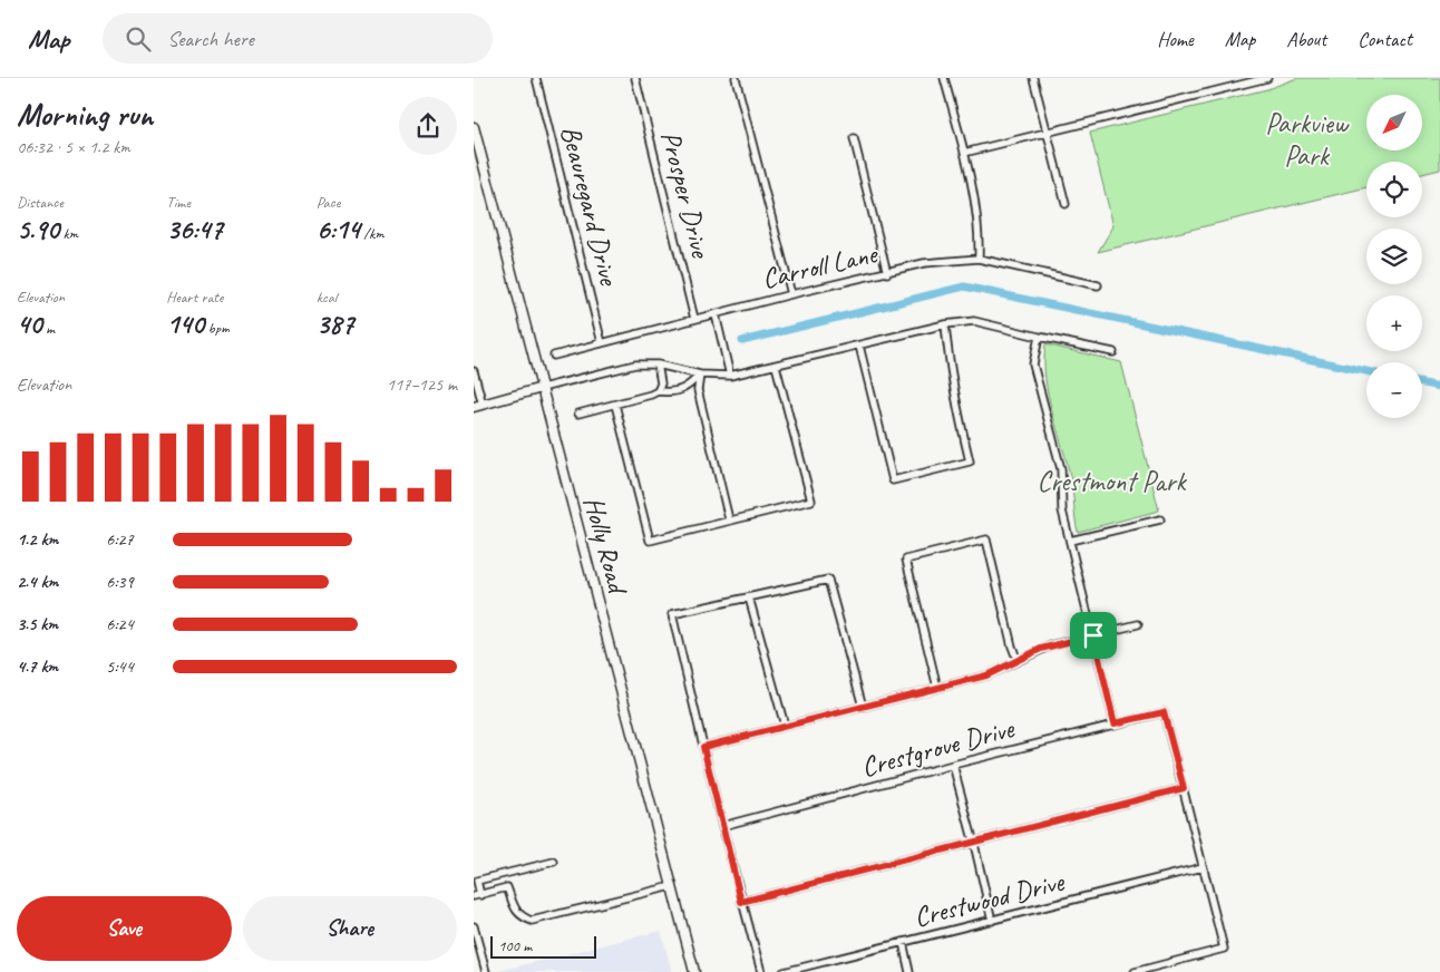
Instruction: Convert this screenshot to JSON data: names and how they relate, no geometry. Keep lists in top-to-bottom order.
{
  "streets": {
    "main road": ["Holly Road"],
    "street": [
      "Prosper Drive",
      "Beauregard Drive",
      "Carroll Lane",
      "Crestgrove Drive",
      "Crestwood Drive"
    ]
  },
  "crossings": [
    ["Prosper Drive", "Carroll Lane"],
    ["Beauregard Drive", "Carroll Lane"]
  ],
  "parks": ["Parkview Park", "Crestmont Park"],
  "scale_bar": "100 m",
  "north": "bottom left",
  "page": {
    "header": "Map",
    "search": "Search here",
    "nav": [
      "Home",
      "Map",
      "About",
      "Contact"
    ],
    "heading": ["Morning run", "06:32 · 5 × 1.2 km"],
    "map_buttons": ["+", "−"],
    "stats": [
      ["Distance", "5.90 km"],
      ["Time", "36:47"],
      ["Pace", "6:14 /km"],
      ["Elevation", "40 m"],
      ["Heart rate", "140 bpm"],
      ["kcal", "387"]
    ],
    "chart": ["Elevation", "117–125 m"],
    "list": [
      {
        "name": "1.2 km",
        "note": "6:27"
      },
      {
        "name": "2.4 km",
        "note": "6:39"
      },
      {
        "name": "3.5 km",
        "note": "6:24"
      },
      {
        "name": "4.7 km",
        "note": "5:44"
      }
    ],
    "buttons": ["Save", "Share"],
    "scale": "100 m"
  }
}
